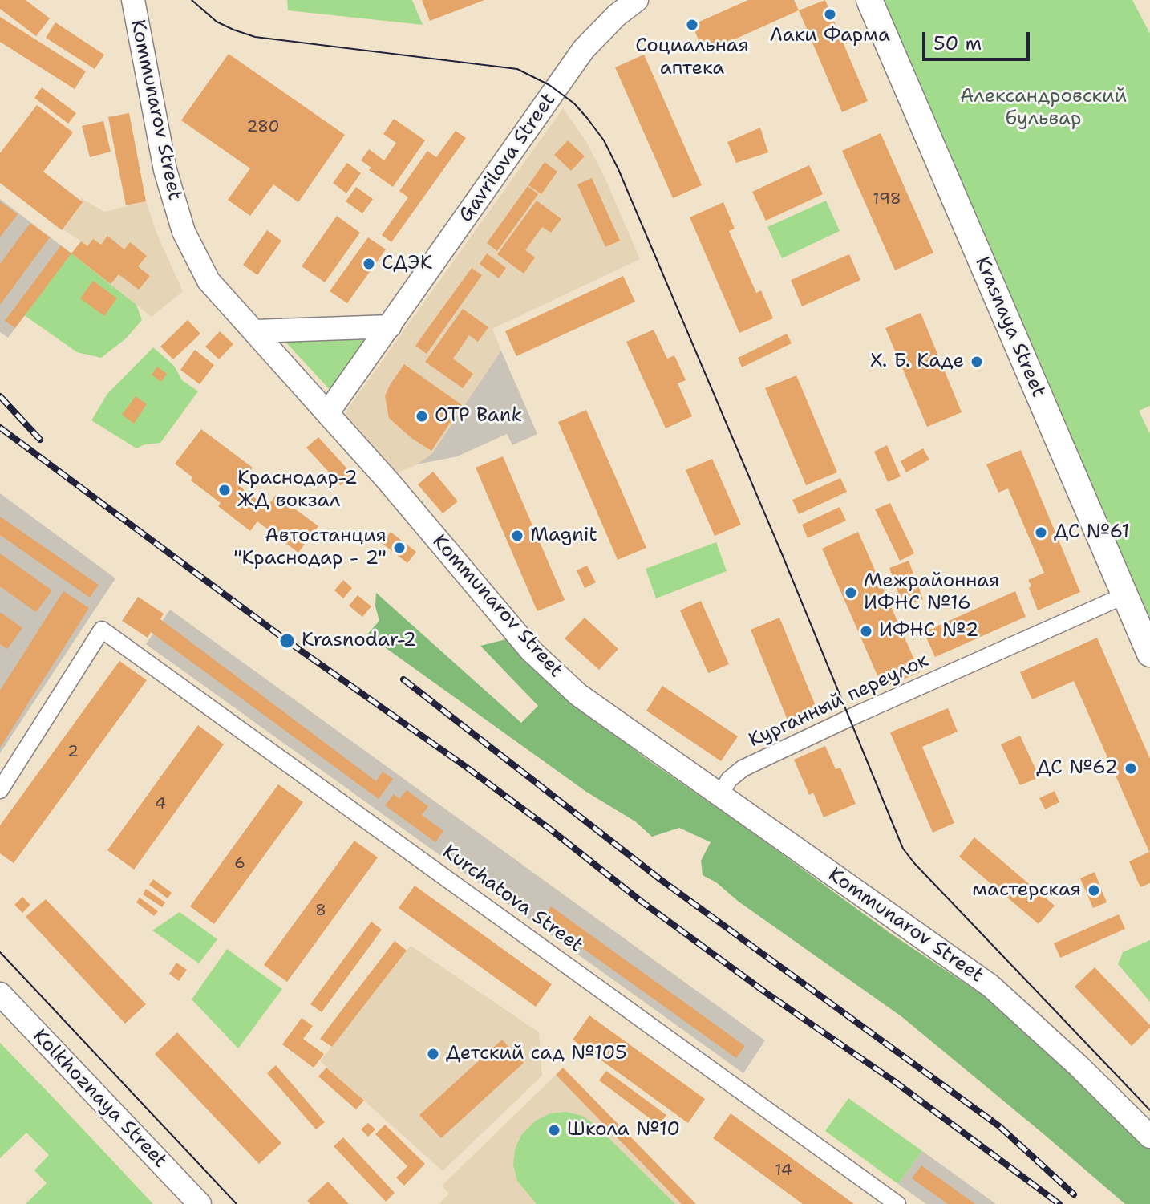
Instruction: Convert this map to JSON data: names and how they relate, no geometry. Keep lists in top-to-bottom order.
{
  "streets": {
    "main road": [
      "Kommunarov Street",
      "Gavrilova Street",
      "Krasnaya Street",
      "Kolkhoznaya Street"
    ],
    "street": ["Курганный переулок", "Kurchatova Street"]
  },
  "crossings": [
    ["Kommunarov Street", "Gavrilova Street"],
    ["Kommunarov Street", "Курганный переулок"],
    ["Krasnaya Street", "Курганный переулок"]
  ],
  "parks": ["Александровский бульвар"],
  "places": [
    "Лаки Фарма",
    "Социальная аптека",
    "СДЭК",
    "Х. Б. Каде",
    "OTP Bank",
    "Краснодар-2 ЖД вокзал",
    "ДС №61",
    "Magnit",
    "Автостанция \"Краснодар - 2\"",
    "Межрайонная ИФНС №16",
    "ИФНС №2",
    "Krasnodar-2",
    "ДС №62",
    "мастерская",
    "Детский сад №105",
    "Школа №10"
  ],
  "house_numbers": [
    "280",
    "198",
    "2",
    "4",
    "6",
    "8",
    "14"
  ],
  "scale_bar": "50 m"
}
